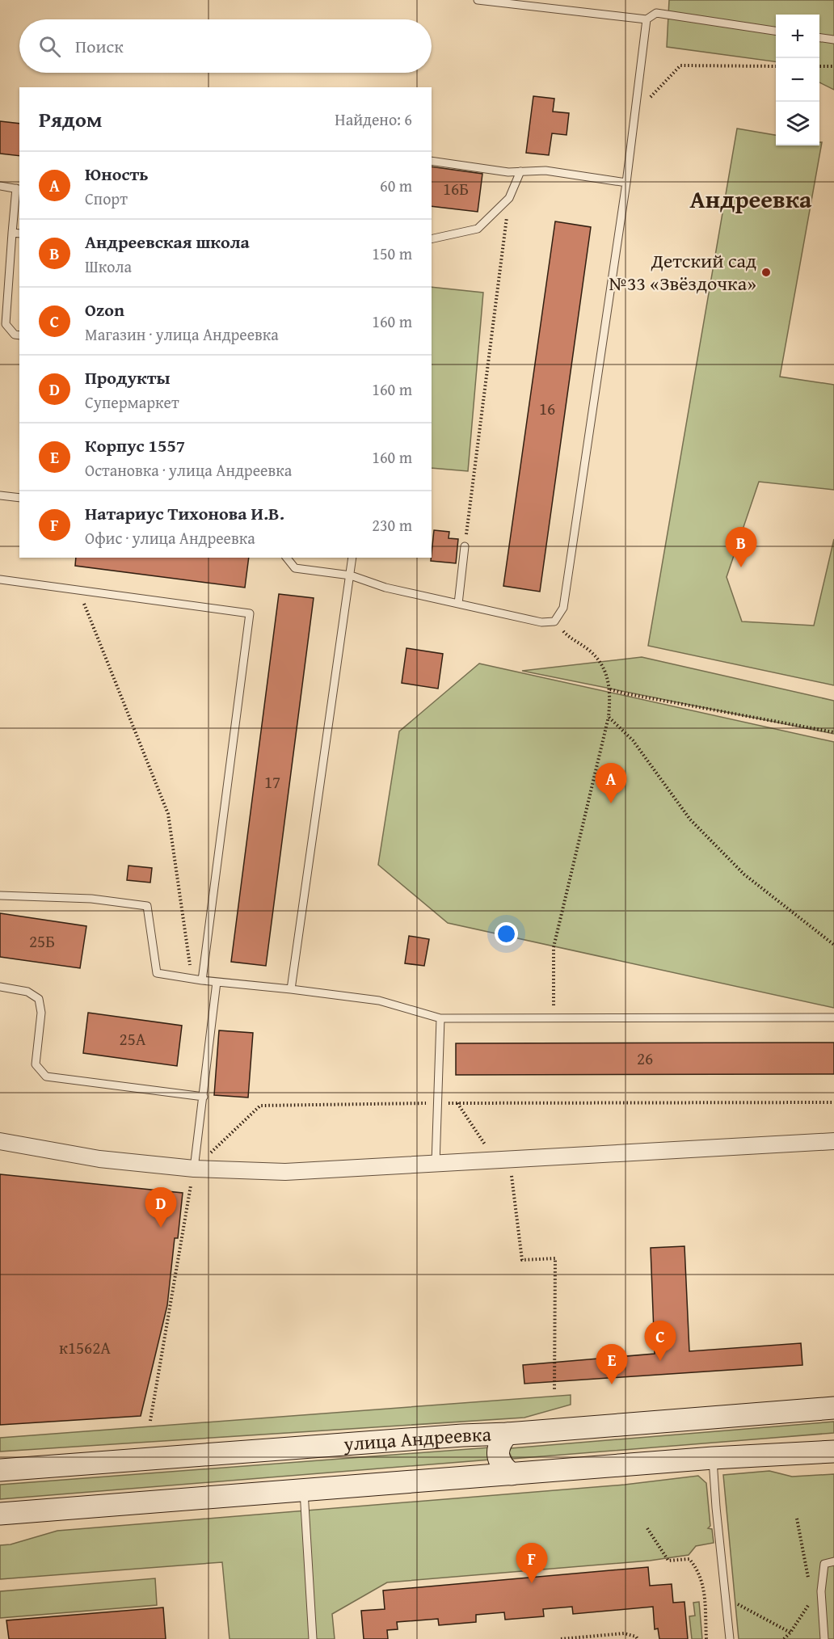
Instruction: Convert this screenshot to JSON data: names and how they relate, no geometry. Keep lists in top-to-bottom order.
{
  "streets": {
    "main road": ["улица Андреевка"]
  },
  "districts": ["Андреевка"],
  "places": ["Детский сад №33 «Звёздочка»"],
  "house_numbers": [
    "16Б",
    "16",
    "17",
    "25Б",
    "25А",
    "26",
    "к1562А"
  ],
  "page": {
    "map_buttons": ["+", "−"],
    "search": "Поиск",
    "heading": ["Рядом", "Найдено: 6"],
    "list": [
      {
        "mark": "A",
        "name": "Юность",
        "note": "Спорт",
        "value": "60 m"
      },
      {
        "mark": "B",
        "name": "Андреевская школа",
        "note": "Школа",
        "value": "150 m"
      },
      {
        "mark": "C",
        "name": "Ozon",
        "note": "Магазин · улица Андреевка",
        "value": "160 m"
      },
      {
        "mark": "D",
        "name": "Продукты",
        "note": "Супермаркет",
        "value": "160 m"
      },
      {
        "mark": "E",
        "name": "Корпус 1557",
        "note": "Остановка · улица Андреевка",
        "value": "160 m"
      },
      {
        "mark": "F",
        "name": "Натариус Тихонова И.В.",
        "note": "Офис · улица Андреевка",
        "value": "230 m"
      }
    ],
    "pins": [
      "B",
      "A",
      "D",
      "C",
      "E",
      "F"
    ]
  }
}
